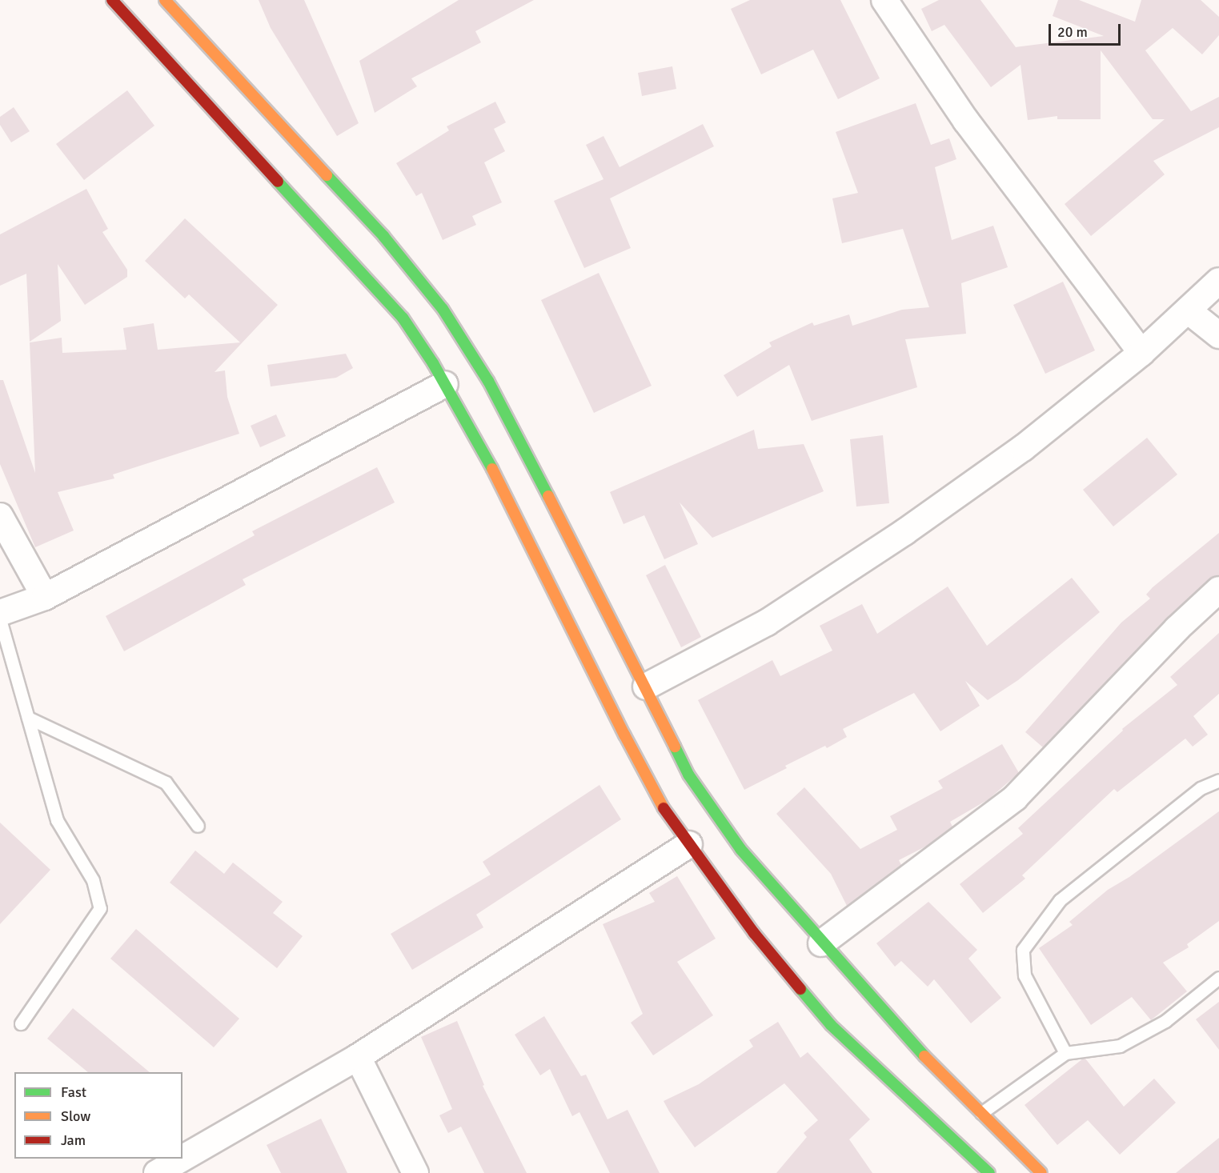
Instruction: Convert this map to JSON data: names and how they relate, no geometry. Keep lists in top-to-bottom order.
{
  "legend": ["Fast", "Slow", "Jam"],
  "scale_bar": "20 m"
}
